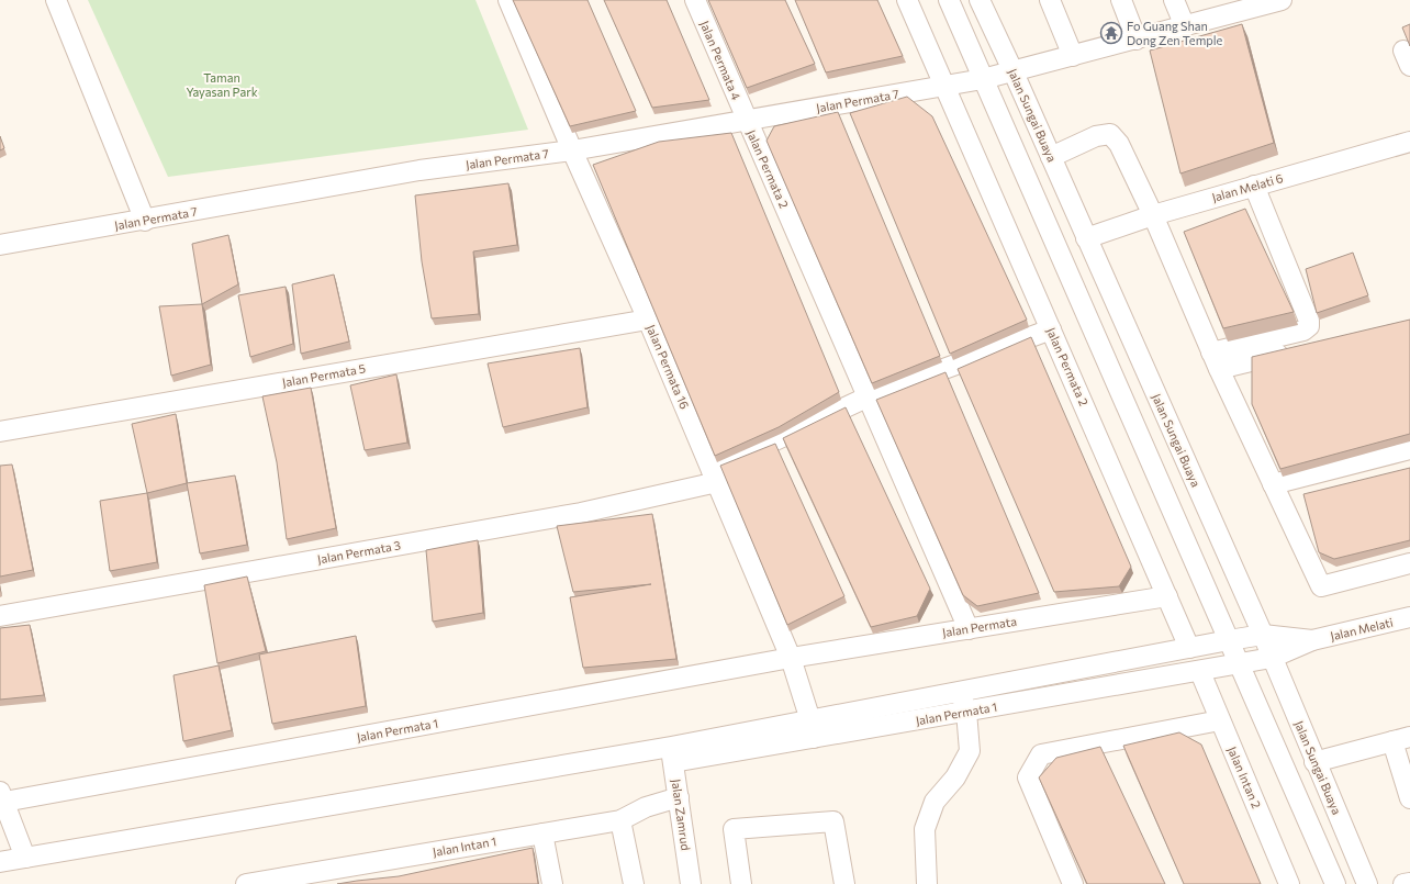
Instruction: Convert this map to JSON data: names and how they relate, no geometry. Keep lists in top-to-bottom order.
{
  "streets": {
    "street": [
      "Jalan Permata 4",
      "Jalan Permata 7",
      "Jalan Sungai Buaya",
      "Jalan Permata 2",
      "Jalan Melati 6",
      "Jalan Permata 16",
      "Jalan Permata 5",
      "Jalan Permata 3",
      "Jalan Permata",
      "Jalan Melati",
      "Jalan Permata 1",
      "Jalan Intan 2",
      "Jalan Zamrud",
      "Jalan Intan 1"
    ]
  },
  "crossings": [
    ["Jalan Permata 4", "Jalan Permata 7"],
    ["Jalan Permata 4", "Jalan Permata 2"],
    ["Jalan Permata 7", "Jalan Sungai Buaya"],
    ["Jalan Permata 7", "Jalan Permata 2"],
    ["Jalan Permata 7", "Jalan Permata 16"],
    ["Jalan Sungai Buaya", "Jalan Melati 6"],
    ["Jalan Sungai Buaya", "Jalan Melati"],
    ["Jalan Permata 2", "Jalan Permata 3"],
    ["Jalan Permata 2", "Jalan Permata"],
    ["Jalan Permata 2", "Jalan Permata 1"],
    ["Jalan Permata 16", "Jalan Permata 5"],
    ["Jalan Permata 16", "Jalan Permata 3"],
    ["Jalan Permata 16", "Jalan Permata"],
    ["Jalan Permata 16", "Jalan Permata 1"],
    ["Jalan Permata", "Jalan Permata 1"],
    ["Jalan Melati", "Jalan Permata 1"],
    ["Jalan Permata 1", "Jalan Intan 2"],
    ["Jalan Permata 1", "Jalan Zamrud"],
    ["Jalan Zamrud", "Jalan Intan 1"]
  ],
  "parks": ["Taman Yayasan Park"],
  "places": {
    "temple": ["Fo Guang Shan Dong Zen Temple"]
  }
}
